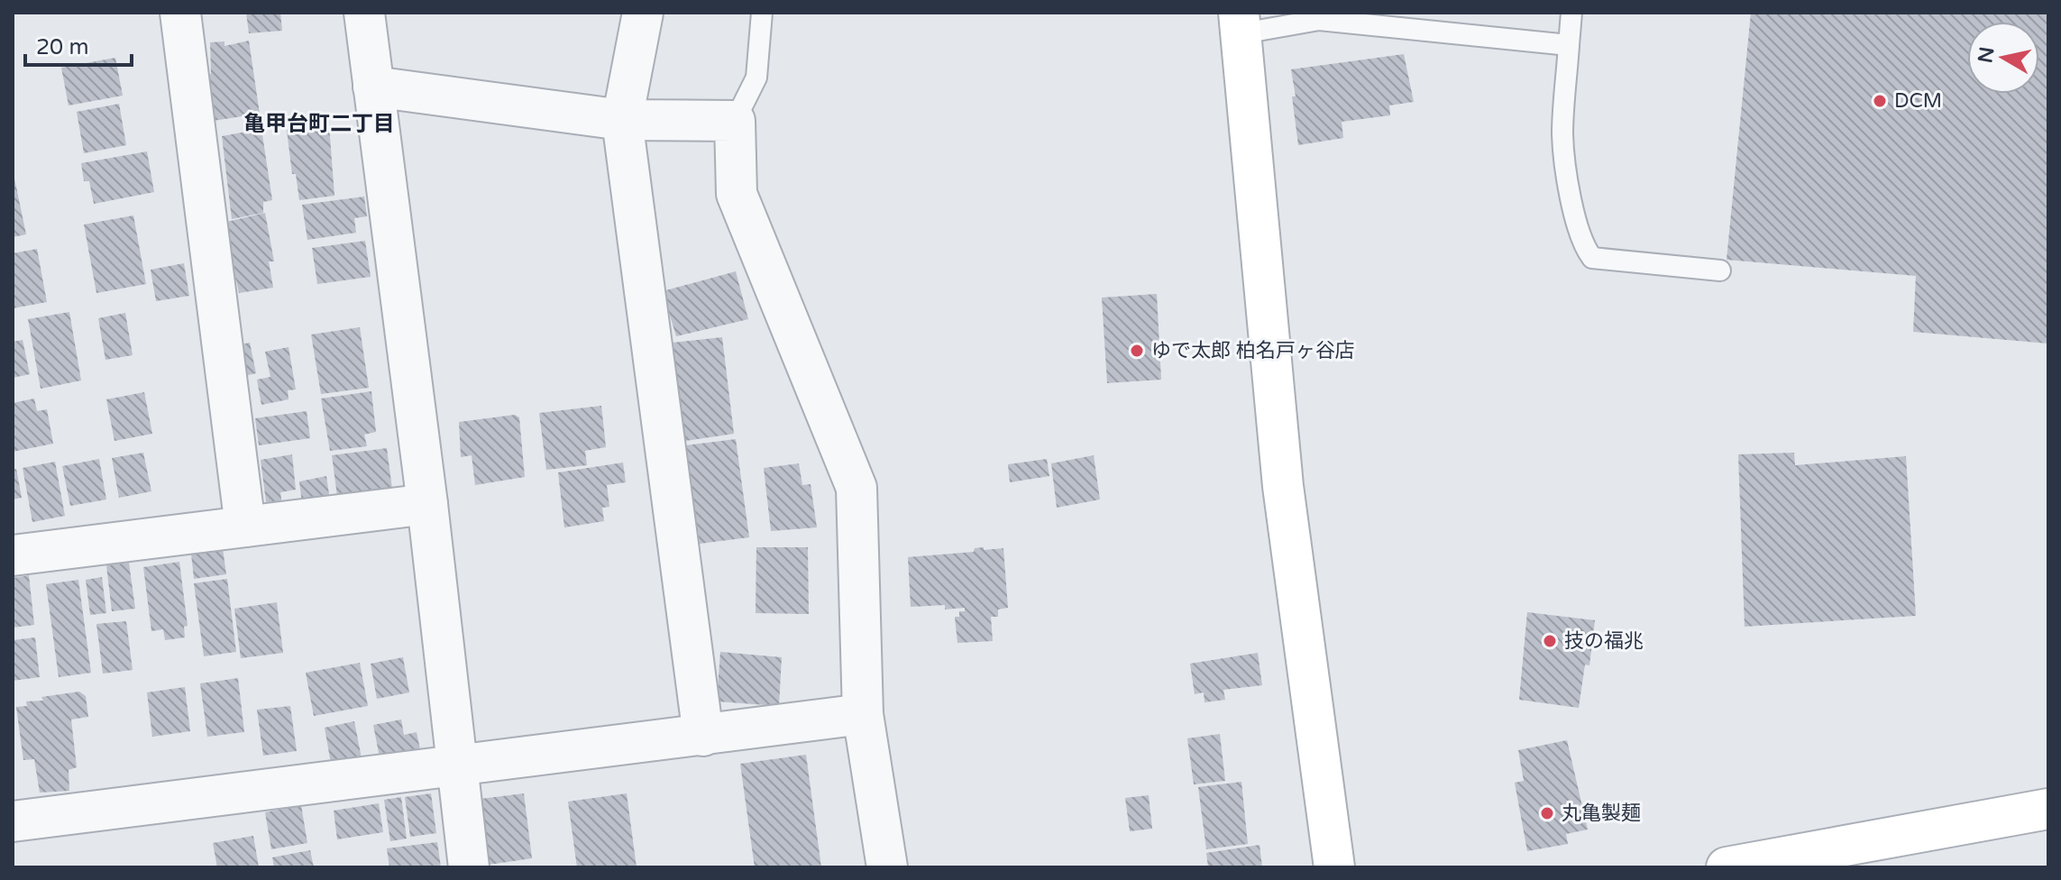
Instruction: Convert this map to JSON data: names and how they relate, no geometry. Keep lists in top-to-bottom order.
{
  "districts": ["亀甲台町二丁目"],
  "places": [
    "DCM",
    "ゆで太郎 柏名戸ヶ谷店",
    "技の福兆",
    "丸亀製麺"
  ],
  "scale_bar": "20 m",
  "north": "left"
}
